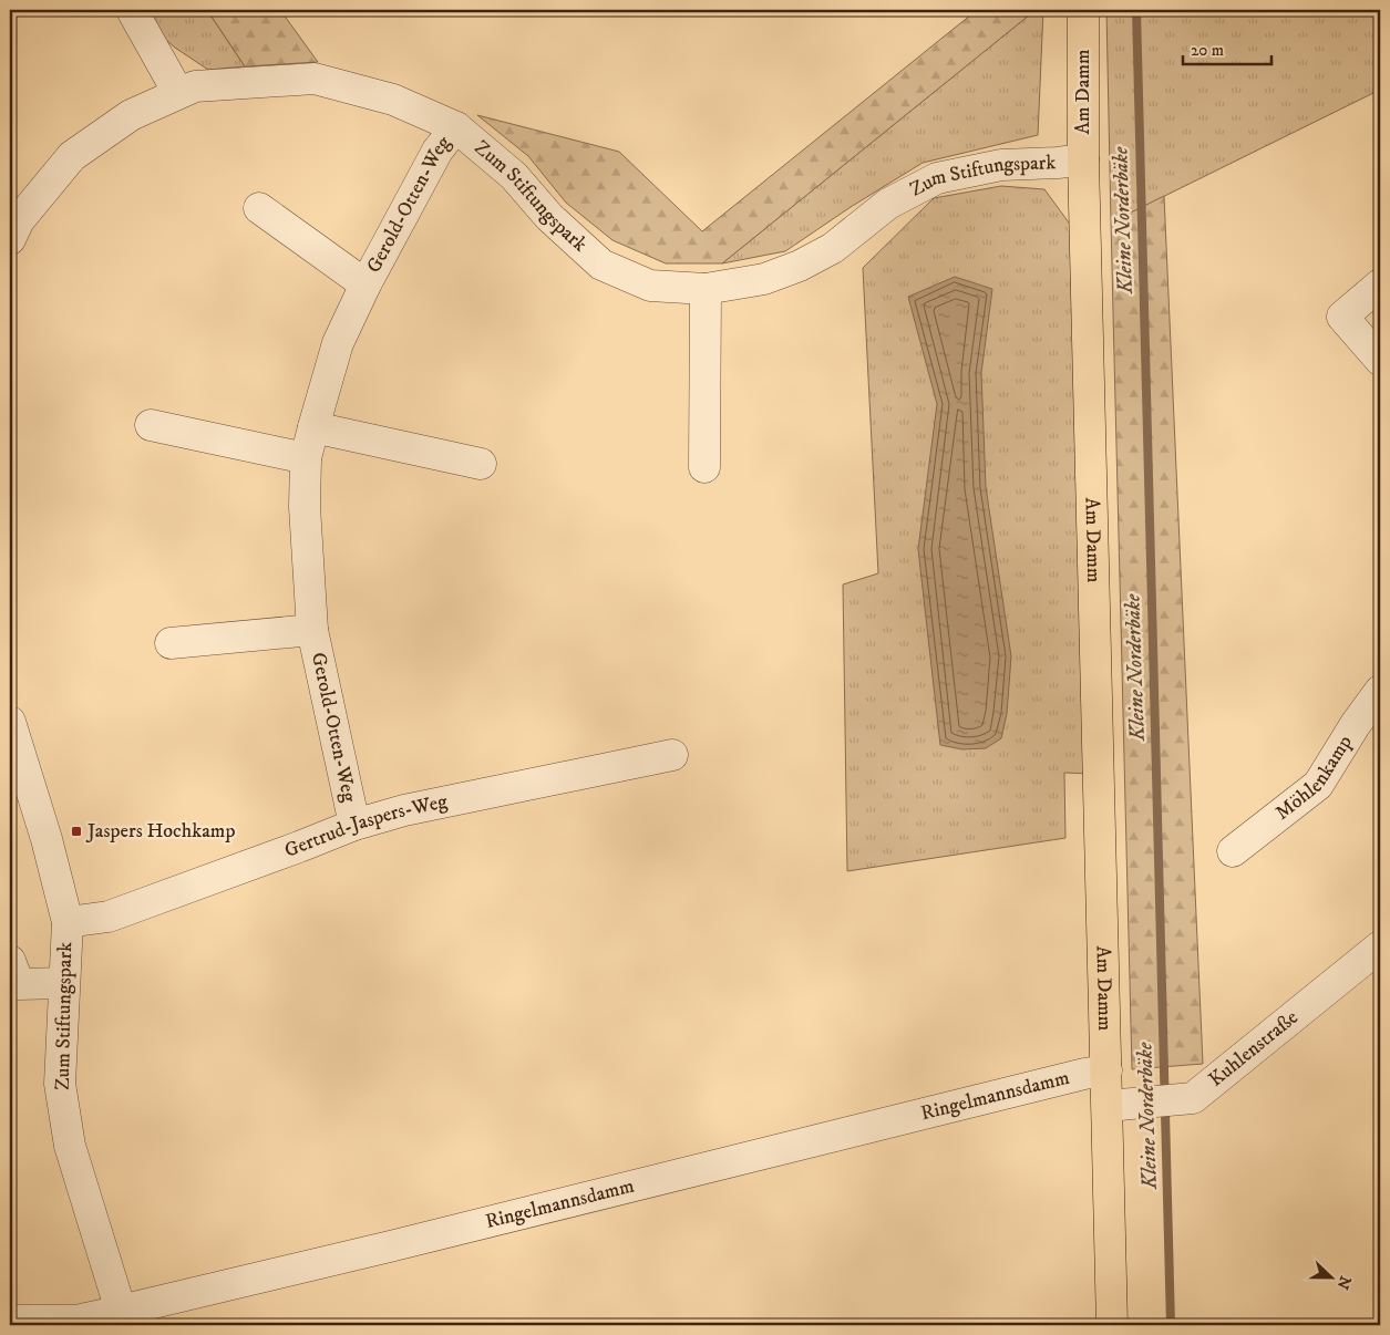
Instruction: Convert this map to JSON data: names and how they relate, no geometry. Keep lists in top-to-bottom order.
{
  "streets": {
    "main road": ["Am Damm"],
    "street": [
      "Zum Stiftungspark",
      "Gerold-Otten-Weg",
      "Möhlenkamp",
      "Gertrud-Jaspers-Weg",
      "Kuhlenstraße",
      "Ringelmannsdamm"
    ]
  },
  "crossings": [
    ["Am Damm", "Zum Stiftungspark"],
    ["Am Damm", "Ringelmannsdamm"],
    ["Zum Stiftungspark", "Gerold-Otten-Weg"],
    ["Zum Stiftungspark", "Gertrud-Jaspers-Weg"],
    ["Zum Stiftungspark", "Ringelmannsdamm"],
    ["Gerold-Otten-Weg", "Gertrud-Jaspers-Weg"]
  ],
  "water": ["Kleine Norderbäke"],
  "places": {
    "transit": ["Jaspers Hochkamp"]
  },
  "scale_bar": "20 m",
  "north": "right"
}
